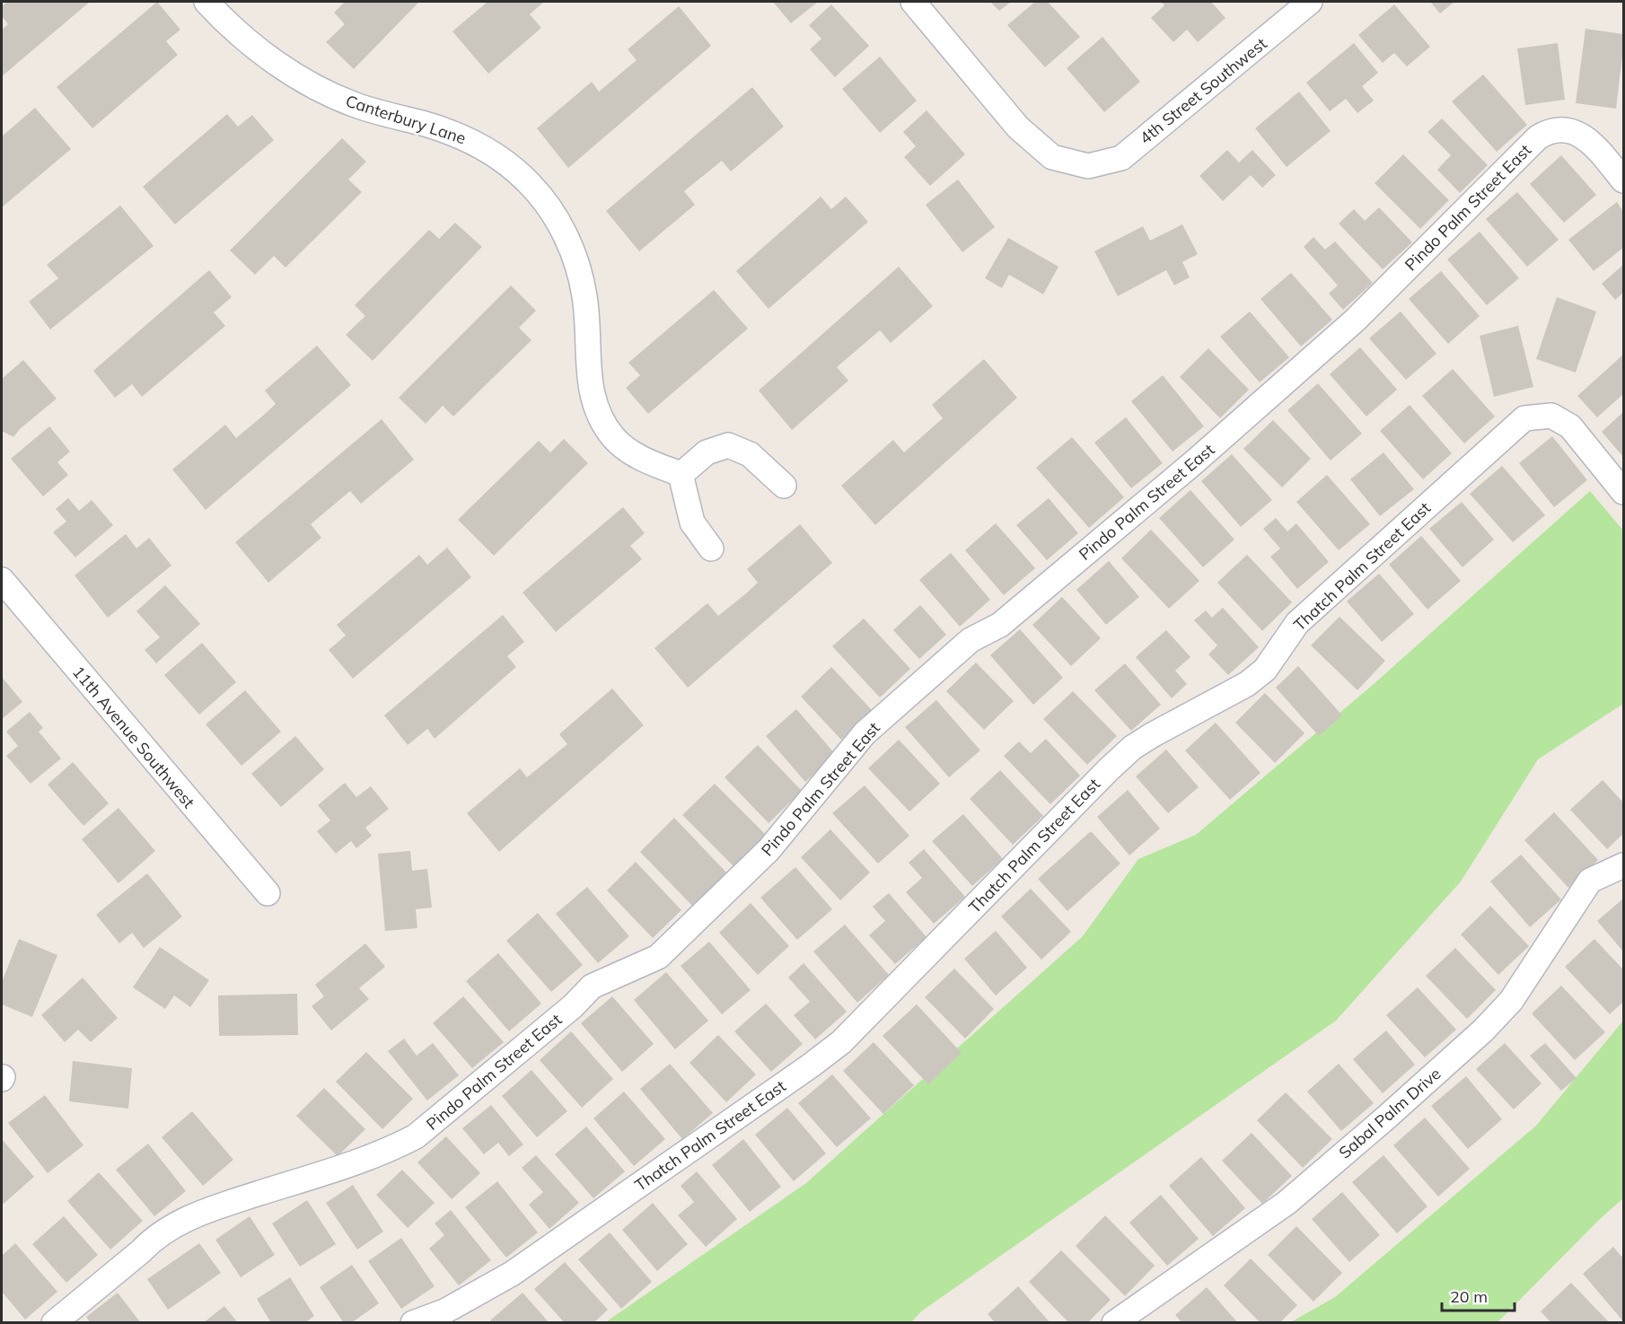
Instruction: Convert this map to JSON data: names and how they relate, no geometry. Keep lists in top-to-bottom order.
{
  "streets": {
    "street": [
      "4th Street Southwest",
      "Canterbury Lane",
      "Pindo Palm Street East",
      "Thatch Palm Street East",
      "11th Avenue Southwest",
      "Sabal Palm Drive"
    ]
  },
  "scale_bar": "20 m"
}
